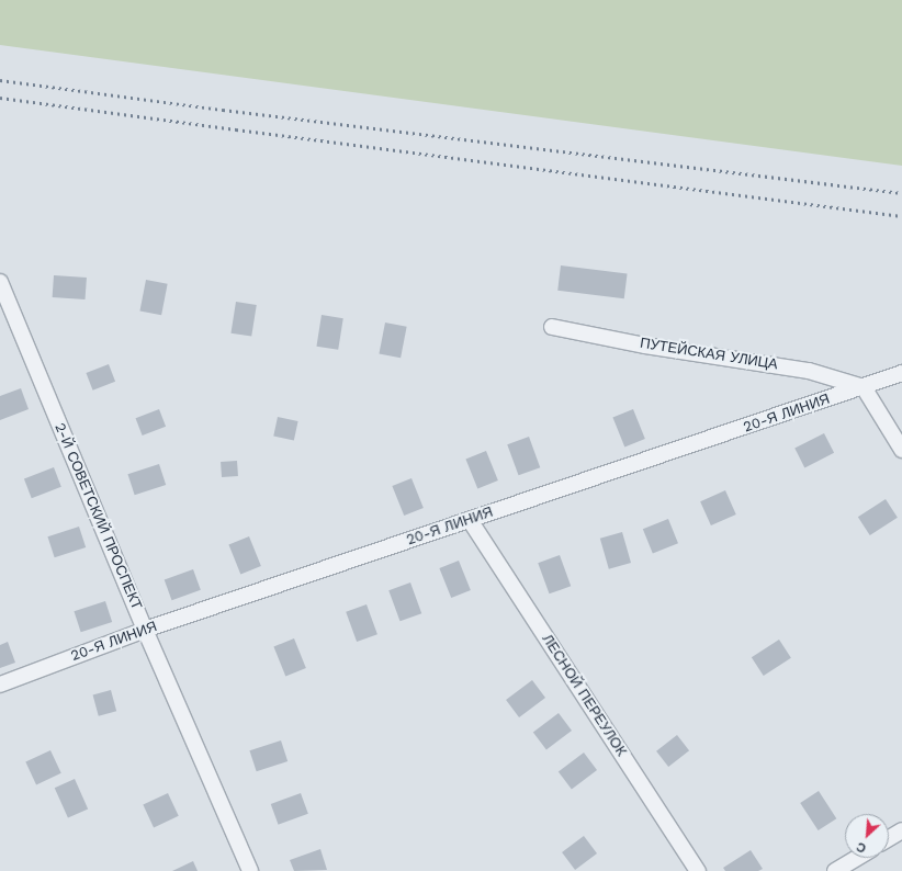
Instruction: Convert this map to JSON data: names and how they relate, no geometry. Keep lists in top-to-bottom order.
{
  "streets": {
    "street": [
      "ПУТЕЙСКАЯ УЛИЦА",
      "20-Я ЛИНИЯ",
      "2-Й СОВЕТСКИЙ ПРОСПЕКТ",
      "ЛЕСНОЙ ПЕРЕУЛОК"
    ]
  },
  "crossings": [
    ["ПУТЕЙСКАЯ УЛИЦА", "20-Я ЛИНИЯ"],
    ["20-Я ЛИНИЯ", "2-Й СОВЕТСКИЙ ПРОСПЕКТ"],
    ["20-Я ЛИНИЯ", "ЛЕСНОЙ ПЕРЕУЛОК"]
  ],
  "north": "bottom left"
}
